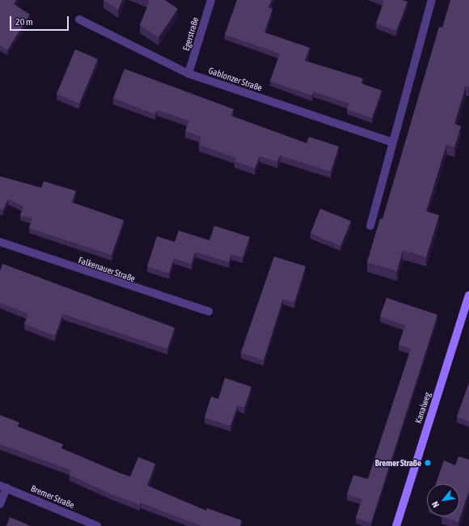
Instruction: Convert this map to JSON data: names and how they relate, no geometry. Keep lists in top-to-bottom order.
{
  "streets": {
    "street": [
      "Egerstraße",
      "Gablonzer Straße",
      "Falkenauer Straße",
      "Kanalweg",
      "Bremer Straße"
    ]
  },
  "crossings": [
    ["Egerstraße", "Gablonzer Straße"]
  ],
  "places": ["Bremer Straße"],
  "scale_bar": "20 m",
  "north": "bottom left"
}
